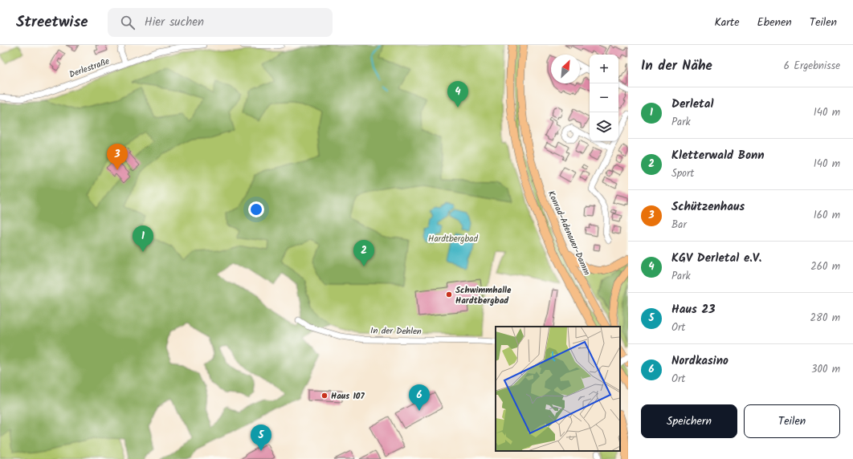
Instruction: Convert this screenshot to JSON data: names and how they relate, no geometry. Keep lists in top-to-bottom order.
{
  "streets": {
    "main road": ["Konrad-Adenauer-Damm"],
    "street": ["Derlestraße", "In der Dehlen"]
  },
  "parks": ["Hardtbergbad"],
  "places": ["Schwimmhalle Hardtbergbad", "Haus 107"],
  "north": "top right",
  "page": {
    "header": "Streetwise",
    "search": "Hier suchen",
    "nav": ["Karte", "Ebenen", "Teilen"],
    "heading": ["In der Nähe", "6 Ergebnisse"],
    "map_buttons": ["+", "−"],
    "pins": [
      "4",
      "3",
      "1",
      "2",
      "6",
      "5"
    ],
    "list": [
      {
        "mark": "1",
        "name": "Derletal",
        "note": "Park",
        "value": "140 m"
      },
      {
        "mark": "2",
        "name": "Kletterwald Bonn",
        "note": "Sport",
        "value": "140 m"
      },
      {
        "mark": "3",
        "name": "Schützenhaus",
        "note": "Bar",
        "value": "160 m"
      },
      {
        "mark": "4",
        "name": "KGV Derletal e.V.",
        "note": "Park",
        "value": "260 m"
      },
      {
        "mark": "5",
        "name": "Haus 23",
        "note": "Ort",
        "value": "280 m"
      },
      {
        "mark": "6",
        "name": "Nordkasino",
        "note": "Ort",
        "value": "300 m"
      }
    ],
    "buttons": ["Speichern", "Teilen"]
  }
}
